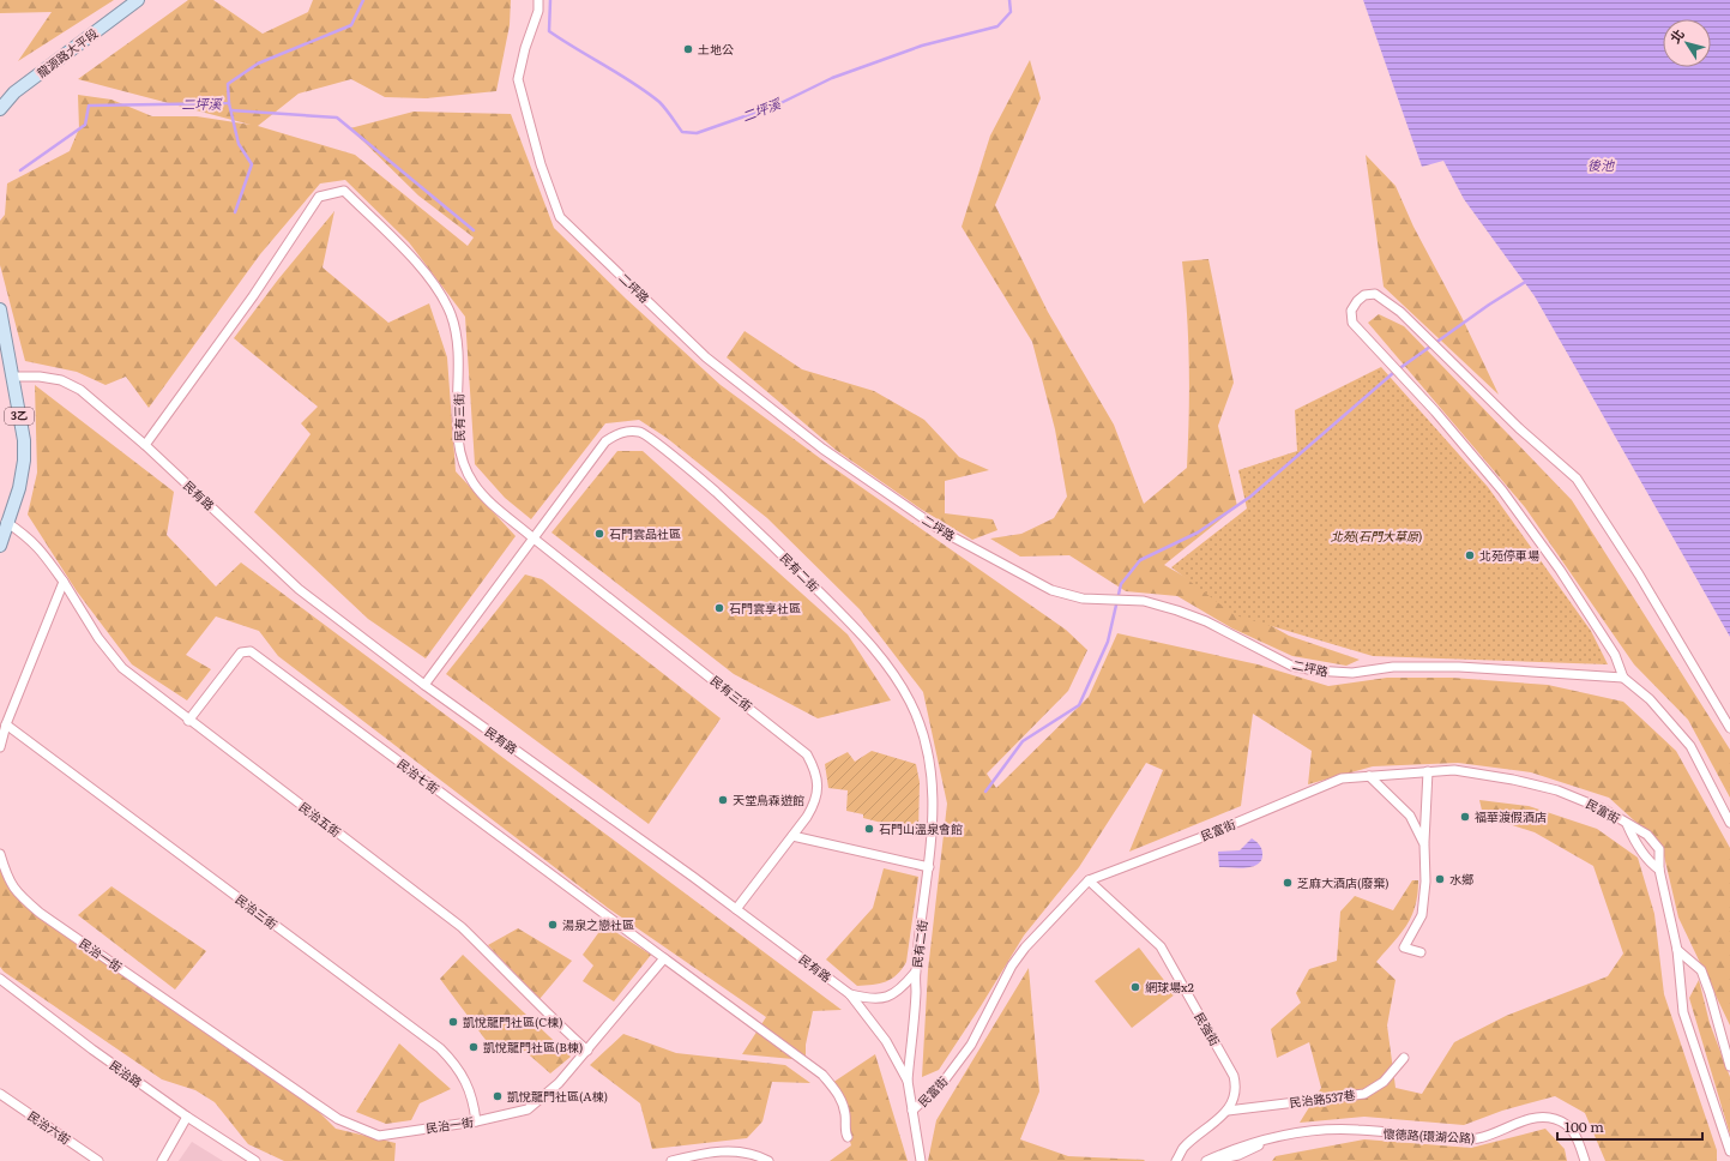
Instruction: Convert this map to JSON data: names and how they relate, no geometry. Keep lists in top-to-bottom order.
{
  "streets": {
    "main road": ["龍源路大平段", "3乙"],
    "street": [
      "二坪路",
      "民有三街",
      "民有路",
      "民有二街",
      "民治七街",
      "民富街",
      "民治五街",
      "民治三街",
      "民治一街",
      "民強街",
      "民治路",
      "民治路537巷",
      "民治六街",
      "懷德路(環湖公路)"
    ]
  },
  "crossings": [
    ["3乙", "民有路"],
    ["民有三街", "民有路"],
    ["民有三街", "民有二街"],
    ["民有路", "民有二街"],
    ["民有路", "民富街"],
    ["民治七街", "民治五街"],
    ["民治七街", "民治一街"],
    ["民富街", "民強街"],
    ["民治五街", "民治一街"],
    ["民治三街", "民治一街"],
    ["民強街", "民治路537巷"]
  ],
  "water": ["二坪溪", "後池"],
  "parks": ["北苑(石門大草原)"],
  "places": [
    "土地公",
    "石門雲品社區",
    "北苑停車場",
    "石門雲享社區",
    "天堂鳥森遊館",
    "福華渡假酒店",
    "石門山溫泉會館",
    "水鄉",
    "芝麻大酒店(廢棄)",
    "湯泉之戀社區",
    "網球場x2",
    "凱悅龍門社區(C棟)",
    "凱悅龍門社區(B棟)",
    "凱悅龍門社區(A棟)"
  ],
  "scale_bar": "100 m",
  "north": "top left"
}
